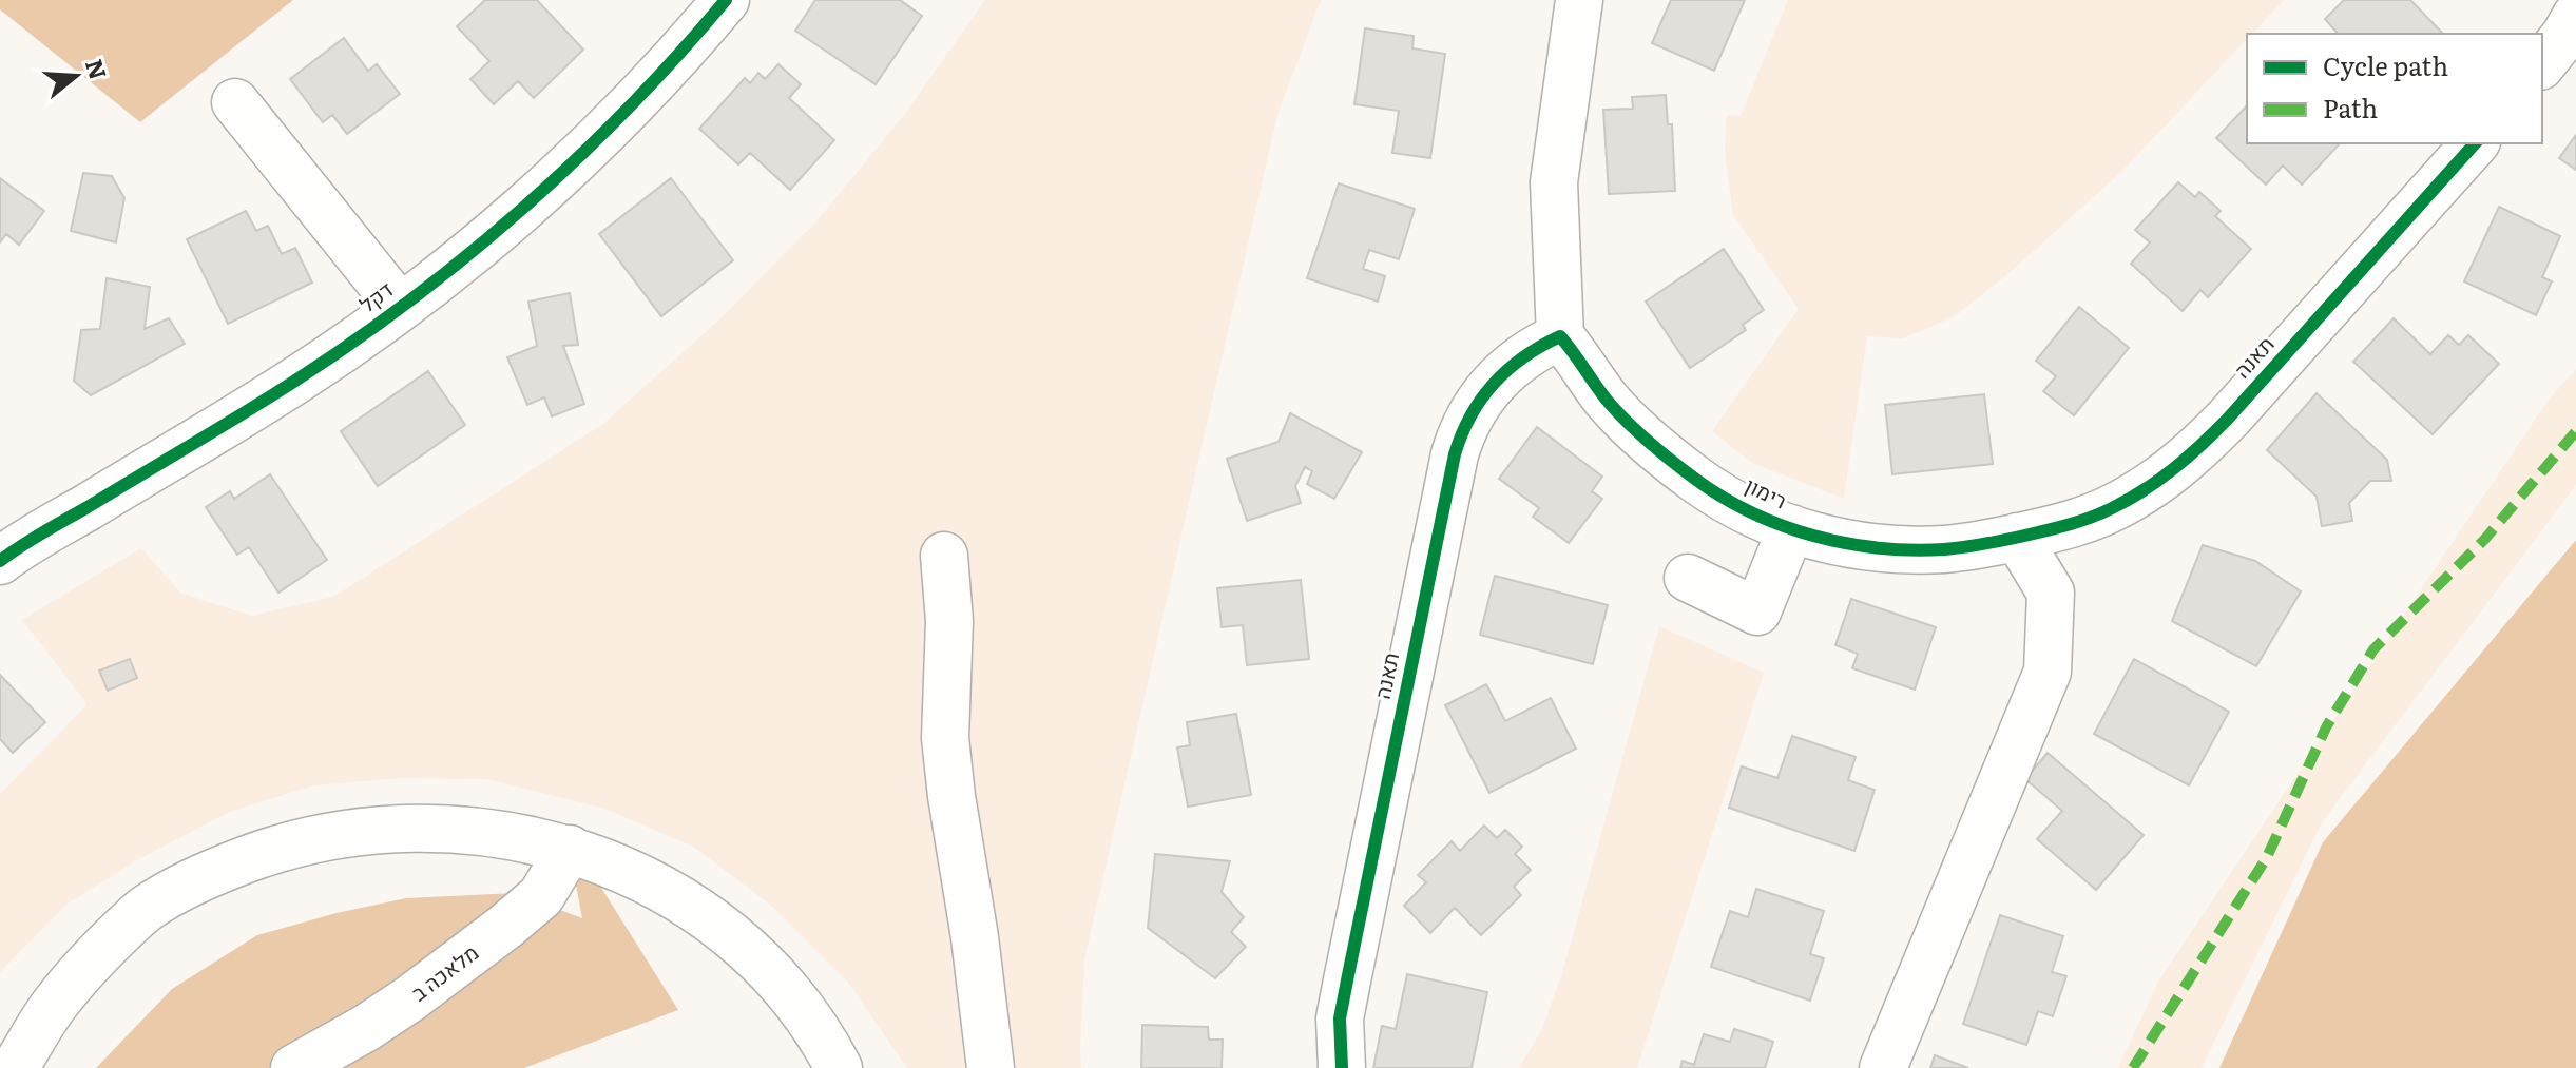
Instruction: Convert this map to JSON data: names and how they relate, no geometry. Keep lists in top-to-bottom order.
{
  "streets": {
    "street": [
      "דקל",
      "תאנה",
      "רימון",
      "מלאכה ב"
    ]
  },
  "crossings": [
    ["תאנה", "רימון"]
  ],
  "legend": ["Cycle path", "Path"],
  "north": "right"
}
